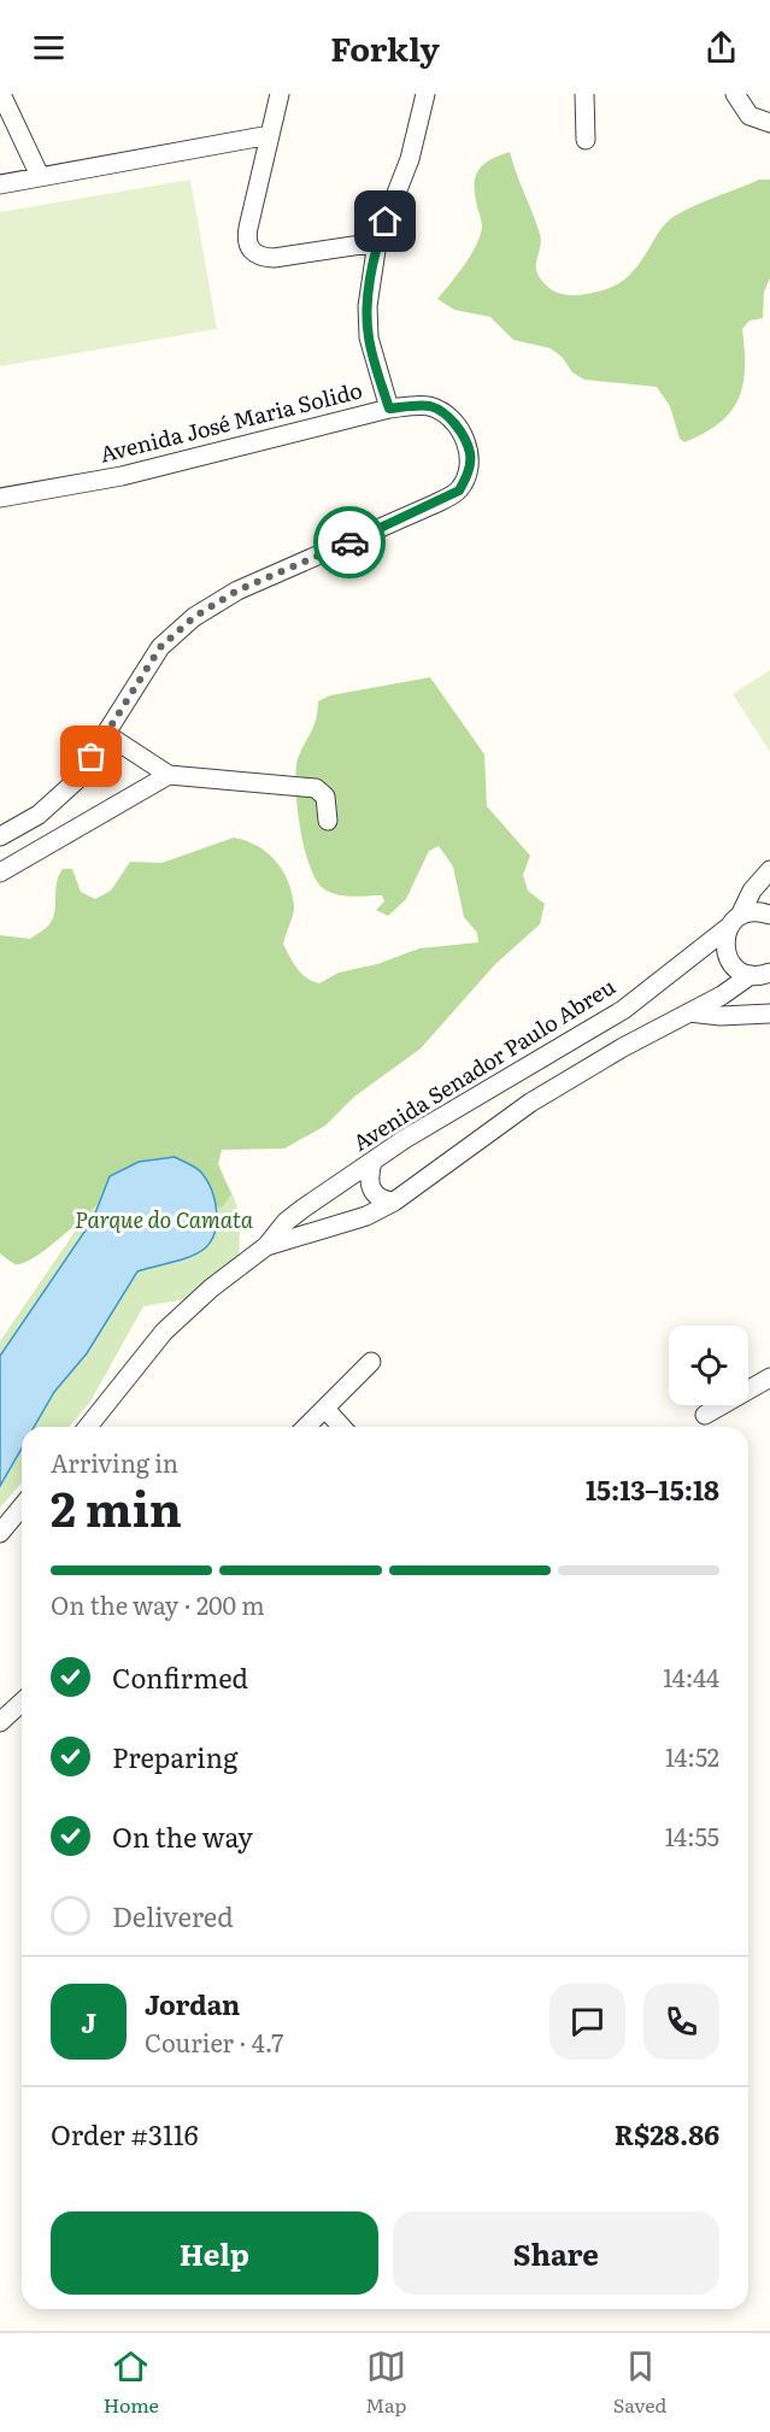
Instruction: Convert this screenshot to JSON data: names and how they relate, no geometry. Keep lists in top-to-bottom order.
{
  "streets": {
    "street": ["Avenida José Maria Solido", "Avenida Senador Paulo Abreu"]
  },
  "parks": ["Parque do Camata"],
  "page": {
    "header": "Forkly",
    "heading": ["2 min", "Arriving in", "15:13–15:18"],
    "panel": [
      "Jordan",
      "Courier · 4.7",
      "Order #3116",
      "R$28.86"
    ],
    "bar": "On the way · 200 m",
    "list": [
      ["Confirmed", "14:44"],
      ["Preparing", "14:52"],
      ["On the way", "14:55"],
      "Delivered"
    ],
    "round": "J",
    "buttons": ["Help", "Share"],
    "tabs": ["Home", "Map", "Saved"]
  }
}
